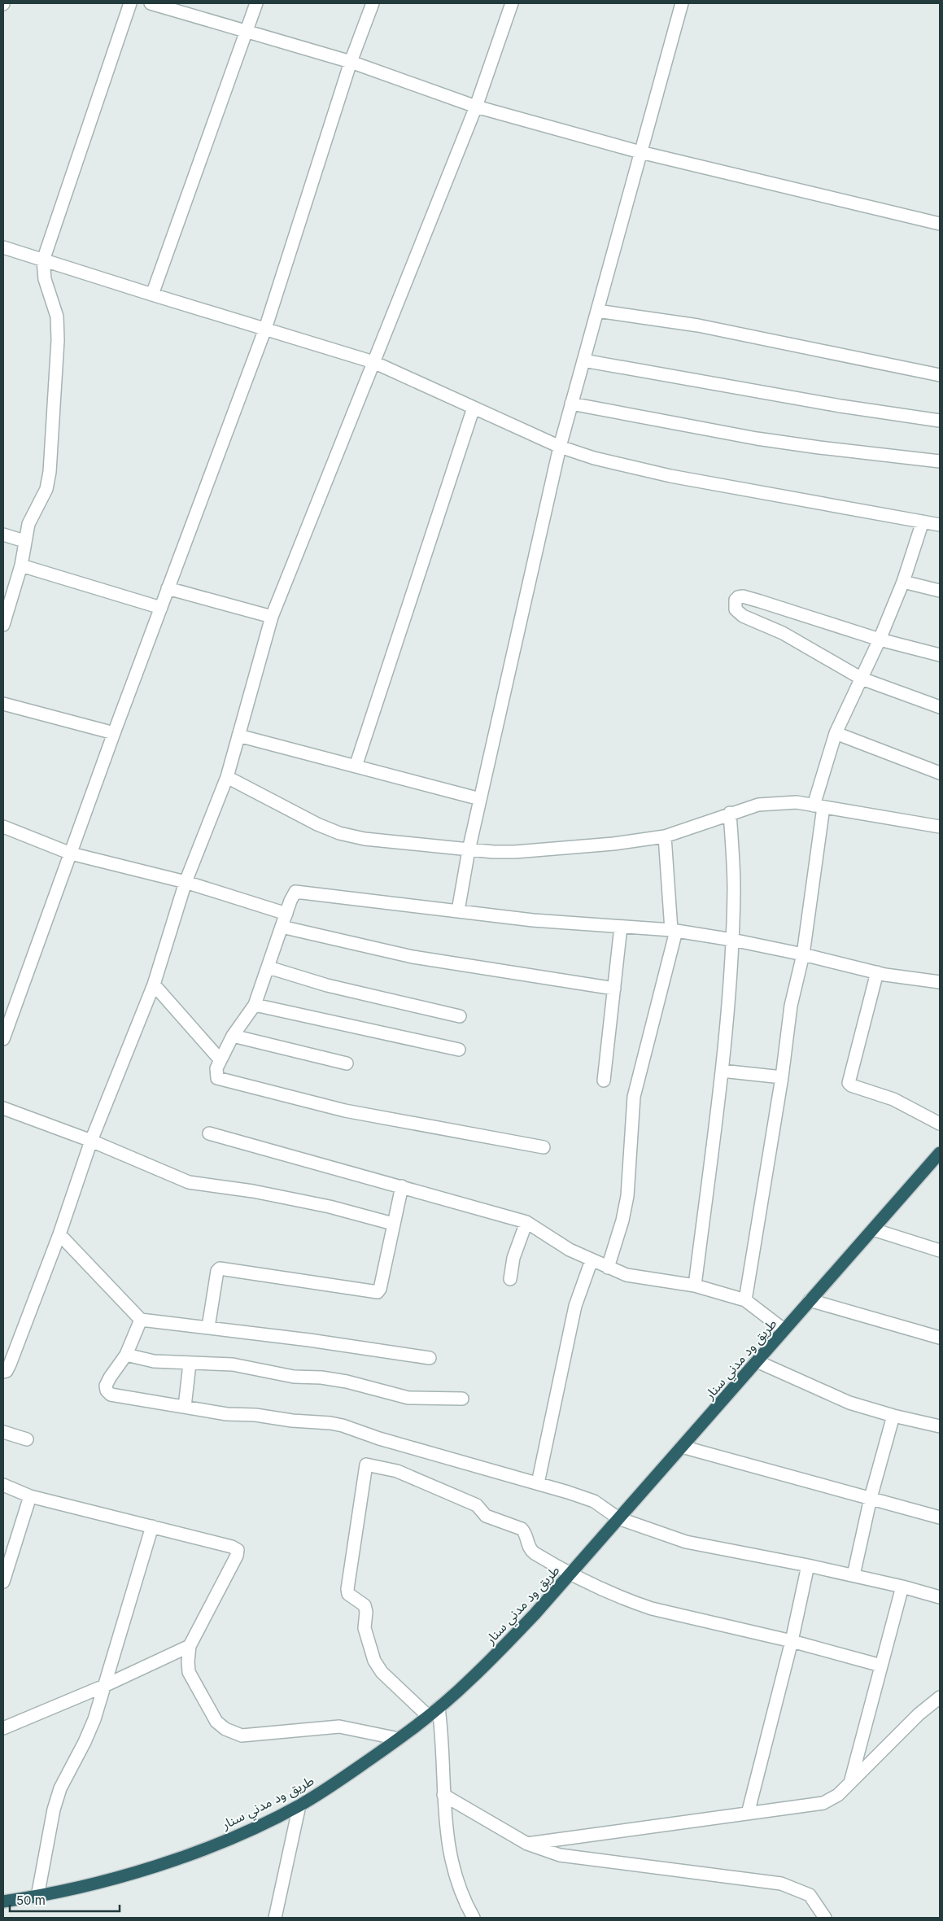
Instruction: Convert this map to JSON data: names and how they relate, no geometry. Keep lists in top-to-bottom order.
{
  "streets": {
    "highway": ["طريق ود مدني سنار"]
  },
  "scale_bar": "50 m"
}
